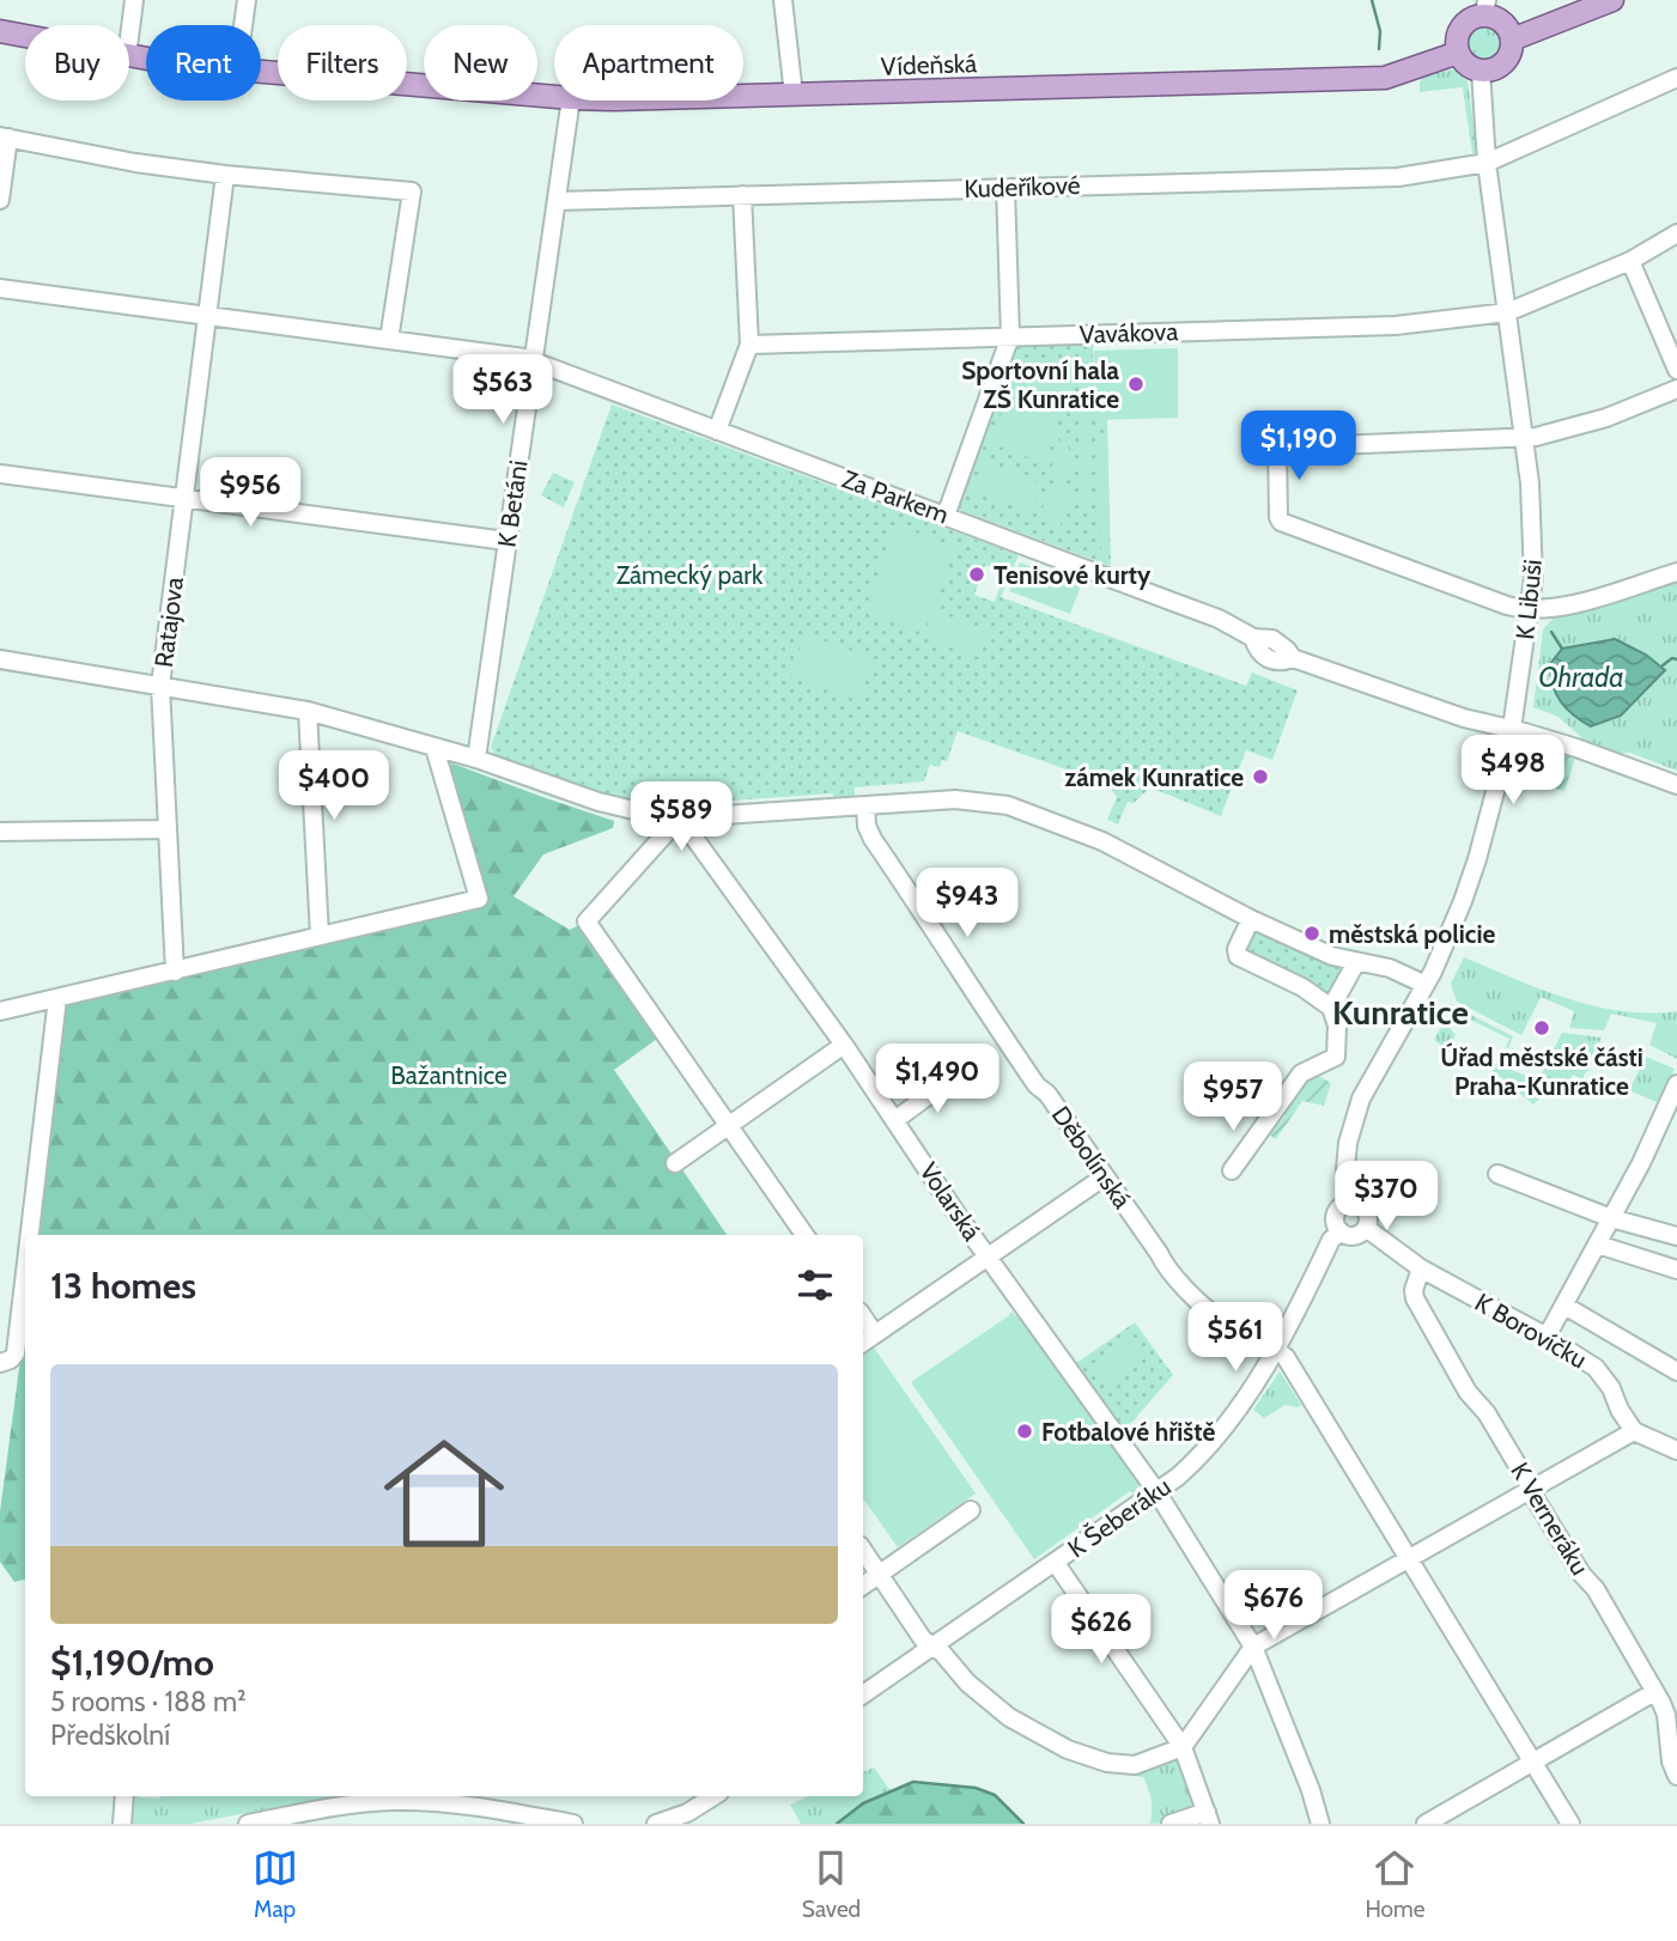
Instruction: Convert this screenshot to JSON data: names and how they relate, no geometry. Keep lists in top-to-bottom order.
{
  "streets": {
    "main road": ["Vídeňská"],
    "street": [
      "Kudeříkové",
      "Vavákova",
      "Za Parkem",
      "K Betáni",
      "K Libuši",
      "Ratajova",
      "Děbolínská",
      "Volarská",
      "K Borovíčku",
      "K Šeberáku",
      "K Verneráku"
    ]
  },
  "crossings": [
    ["Vídeňská", "K Libuši"],
    ["Kudeříkové", "K Betáni"],
    ["Kudeříkové", "K Libuši"],
    ["Vavákova", "K Libuši"],
    ["Za Parkem", "K Betáni"],
    ["Za Parkem", "K Libuši"],
    ["Za Parkem", "Ratajova"],
    ["K Libuši", "K Borovíčku"],
    ["K Libuši", "K Šeberáku"],
    ["Děbolínská", "K Šeberáku"],
    ["Volarská", "K Šeberáku"],
    ["K Borovíčku", "K Šeberáku"],
    ["K Borovíčku", "K Verneráku"]
  ],
  "districts": ["Kunratice"],
  "water": ["Ohrada"],
  "parks": ["Zámecký park", "Bažantnice"],
  "places": [
    "Sportovní hala ZŠ Kunratice",
    "Tenisové kurty",
    "zámek Kunratice",
    "městská policie",
    "Úřad městské části Praha-Kunratice",
    "Fotbalové hřiště"
  ],
  "page": {
    "chip": [
      "Buy",
      "Rent",
      "Filters",
      "New",
      "Apartment"
    ],
    "price": [
      "$563",
      "$1,190",
      "$956",
      "$498",
      "$400",
      "$589",
      "$943",
      "$1,490",
      "$957",
      "$370",
      "$561",
      "$676",
      "$626"
    ],
    "heading": "13 homes",
    "list": [
      {
        "name": "$1,190/mo",
        "note": "5 rooms · 188 m² · Předškolní"
      }
    ],
    "tabs": ["Map", "Saved", "Home"]
  }
}
